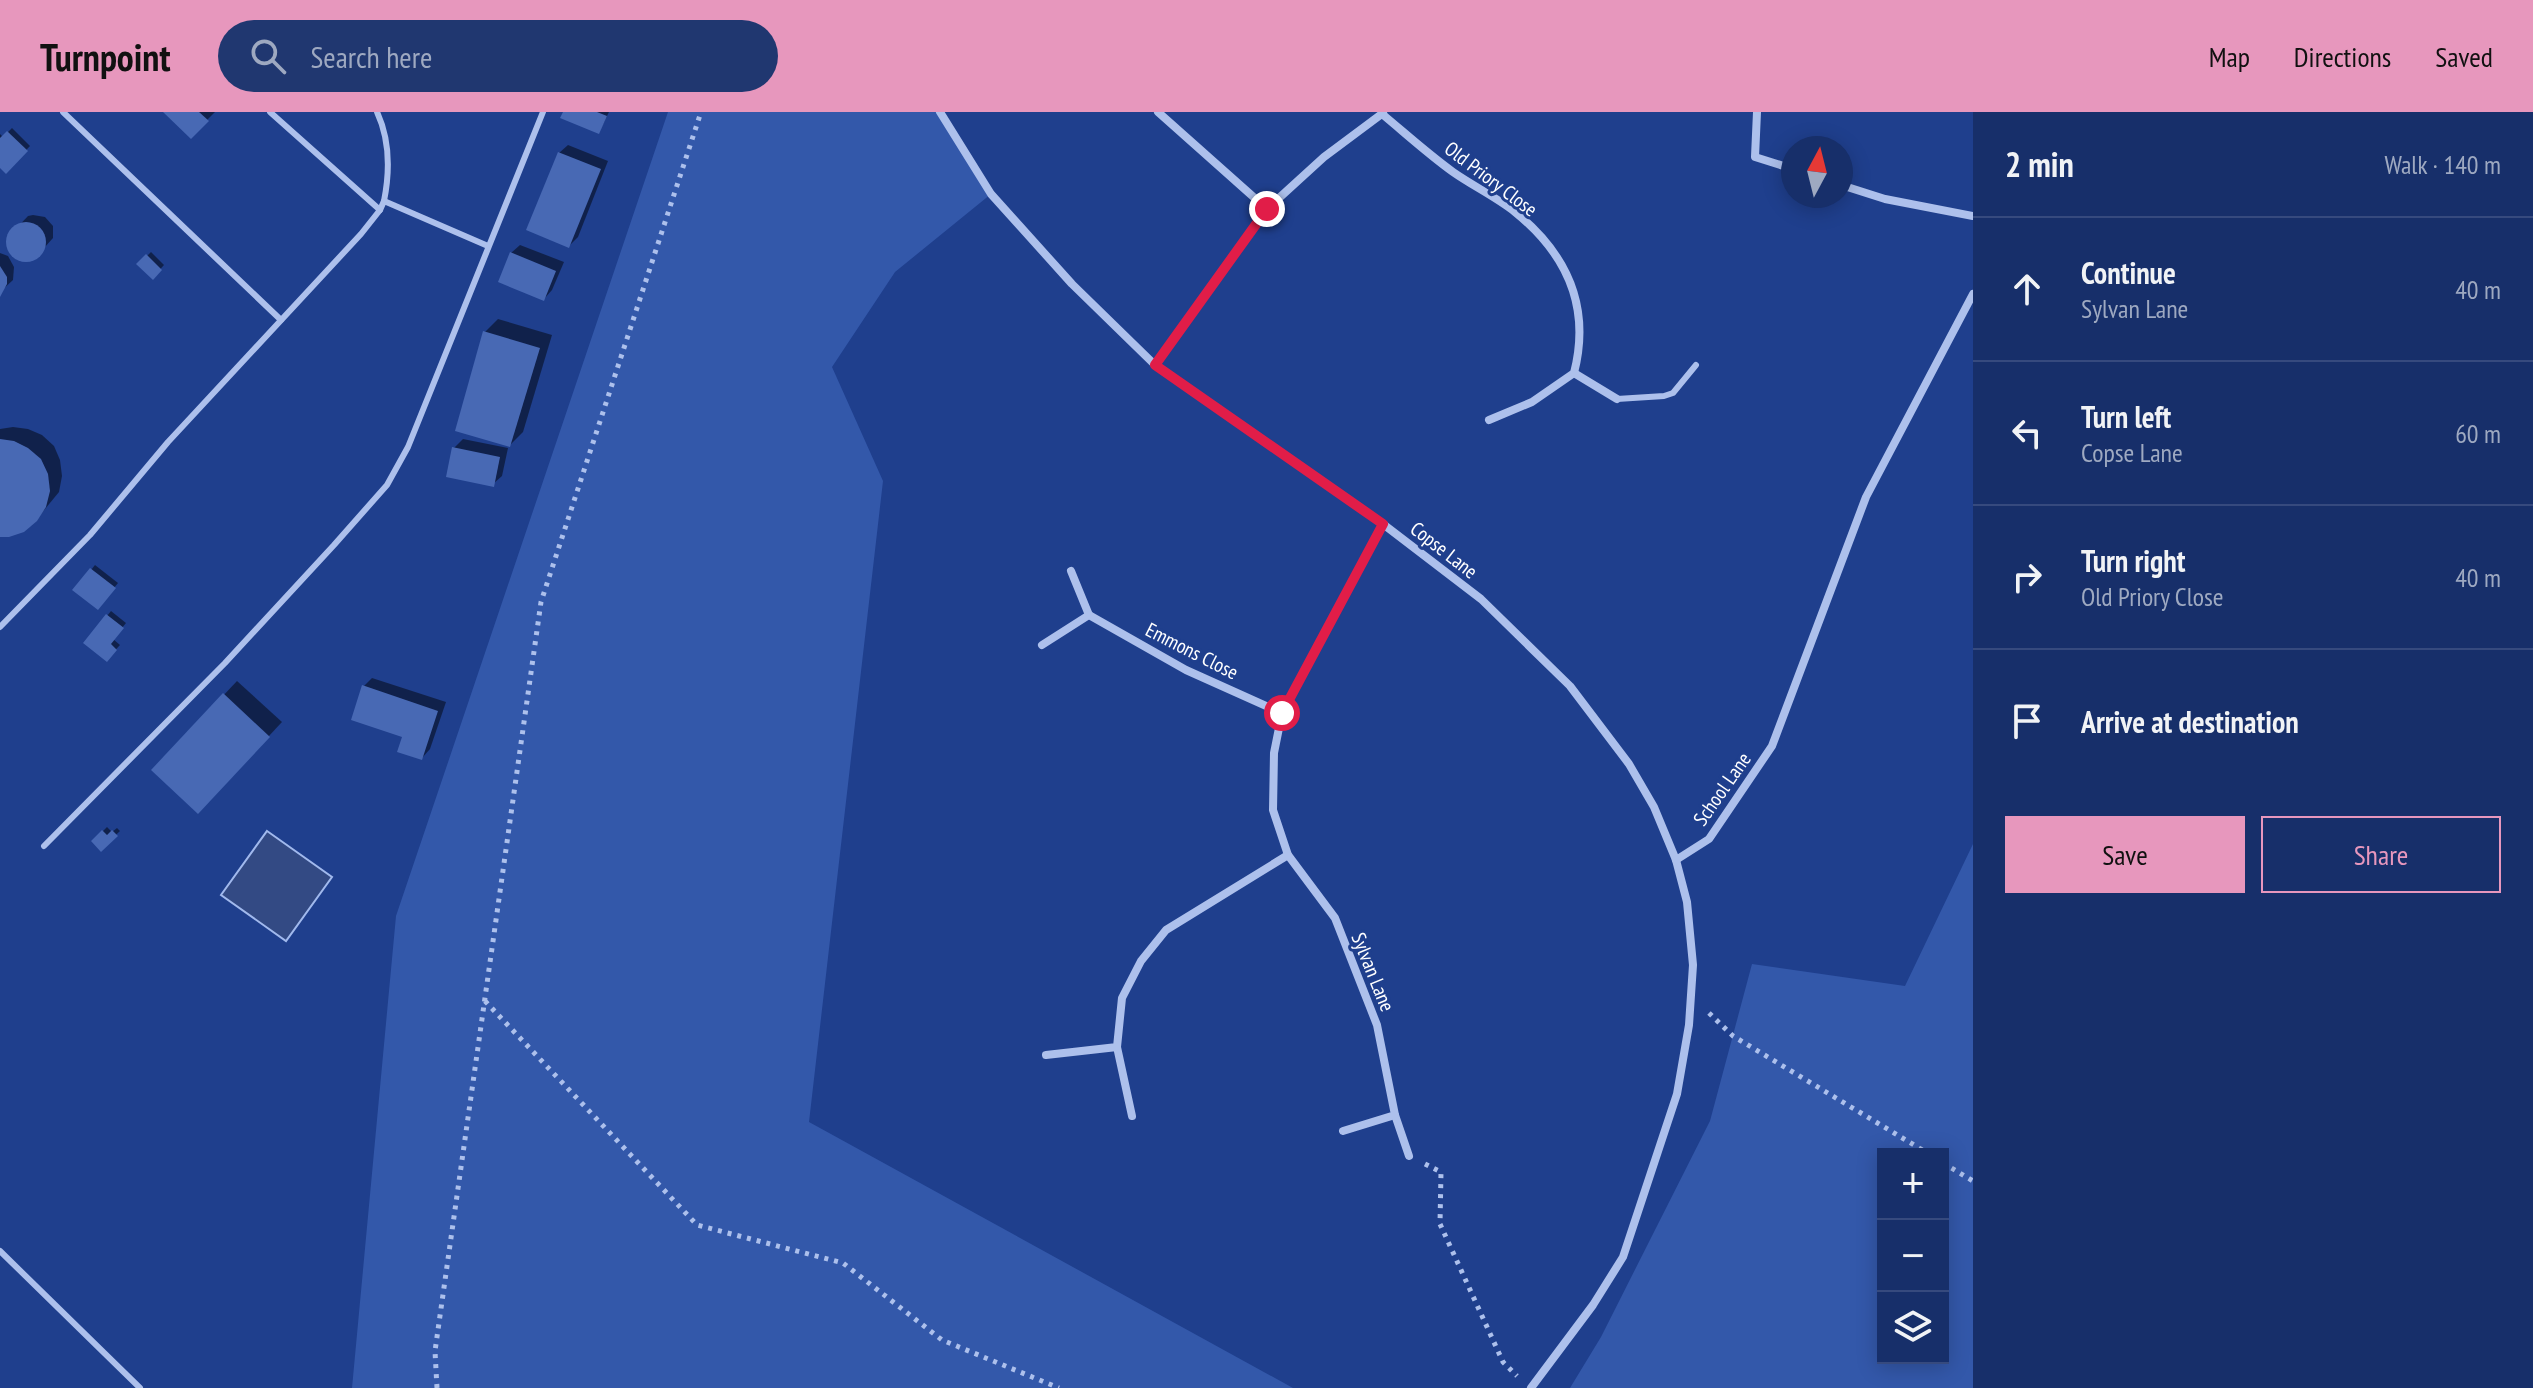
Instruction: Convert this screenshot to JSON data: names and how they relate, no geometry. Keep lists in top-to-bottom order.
{
  "streets": {
    "street": [
      "Old Priory Close",
      "Copse Lane",
      "Emmons Close",
      "School Lane",
      "Sylvan Lane"
    ]
  },
  "crossings": [
    ["Old Priory Close", "Copse Lane"],
    ["Copse Lane", "School Lane"],
    ["Copse Lane", "Sylvan Lane"],
    ["Emmons Close", "Sylvan Lane"]
  ],
  "north": "top",
  "page": {
    "header": "Turnpoint",
    "search": "Search here",
    "nav": ["Map", "Directions", "Saved"],
    "heading": ["2 min", "Walk · 140 m"],
    "list": [
      ["Continue", "Sylvan Lane", "40 m"],
      ["Turn left", "Copse Lane", "60 m"],
      ["Turn right", "Old Priory Close", "40 m"],
      "Arrive at destination"
    ],
    "buttons": ["Save", "Share"],
    "map_buttons": ["+", "−"]
  }
}
